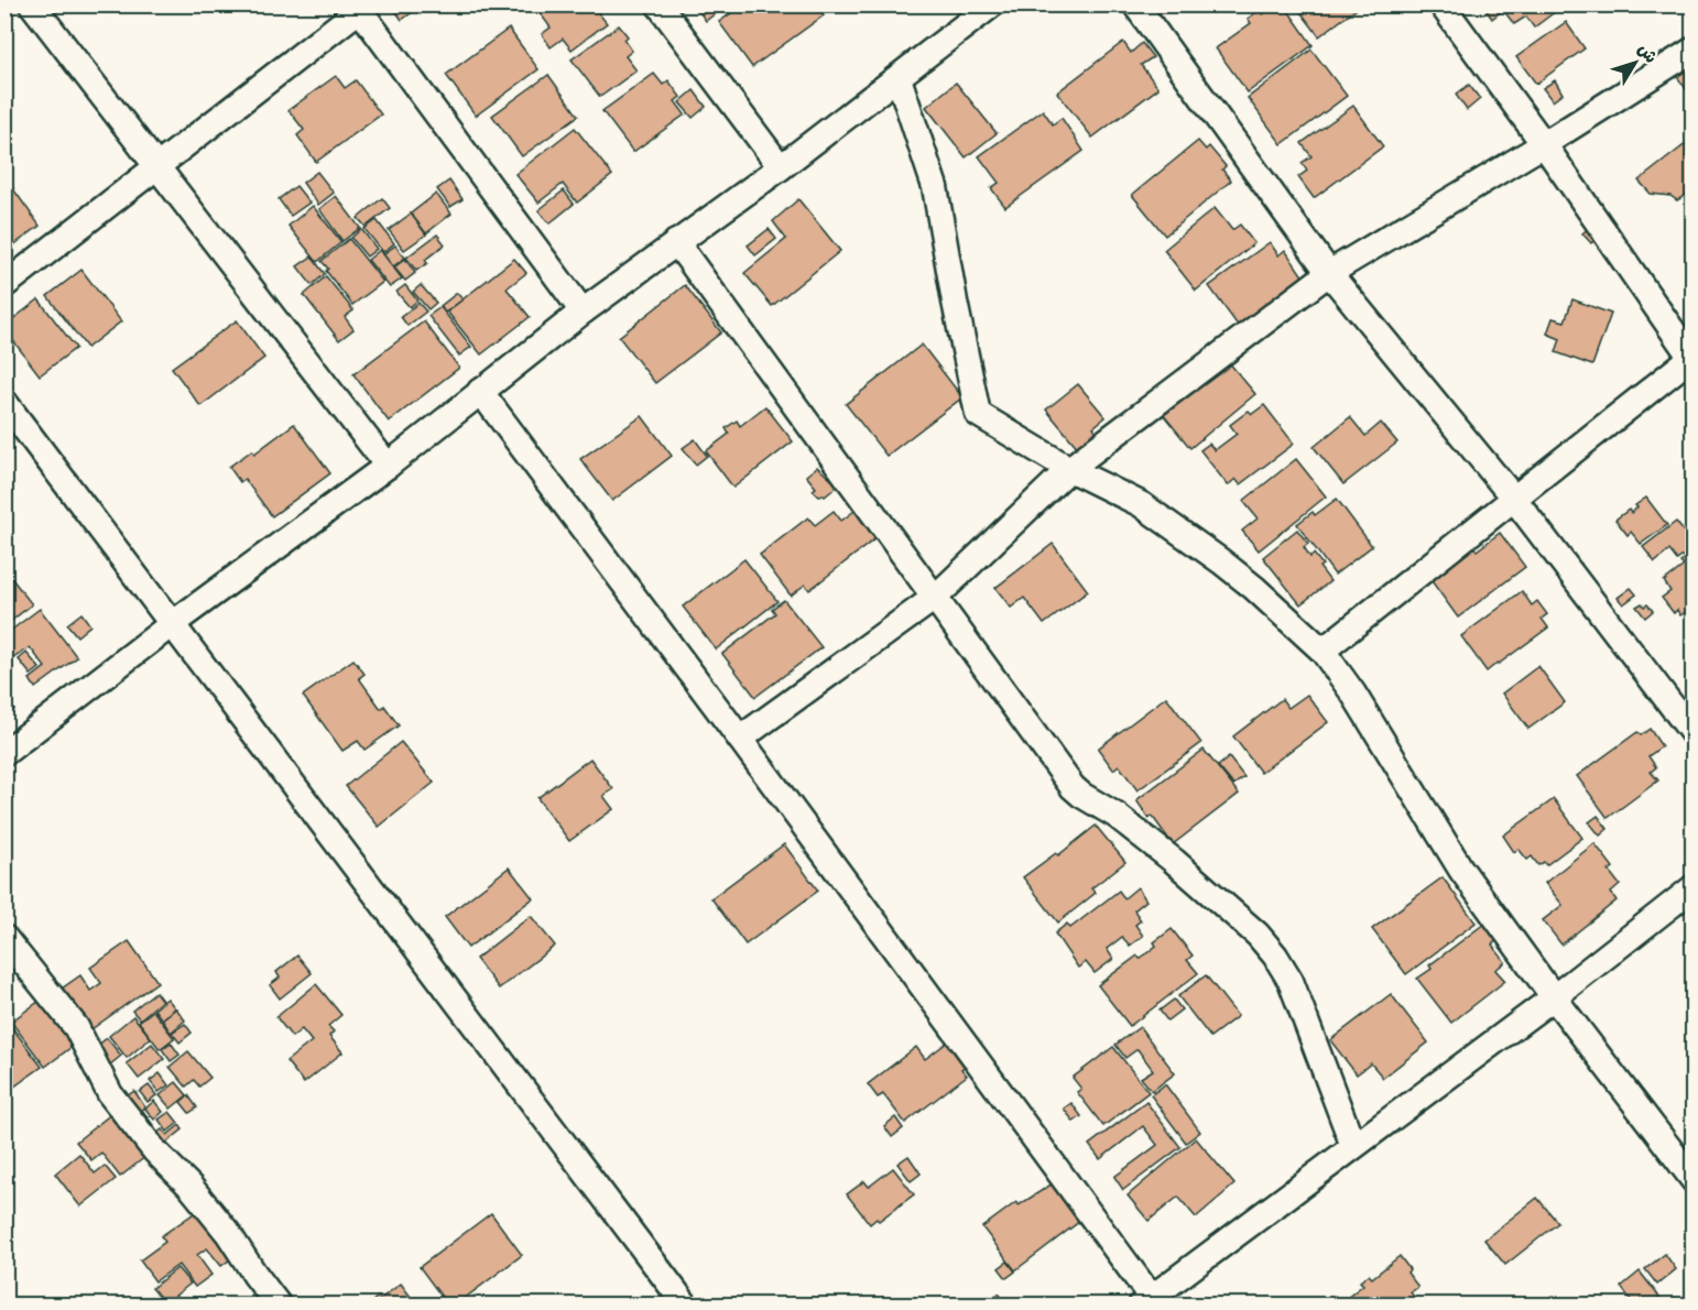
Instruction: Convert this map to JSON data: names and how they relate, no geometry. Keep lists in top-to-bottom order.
{
  "north": "top right"
}
